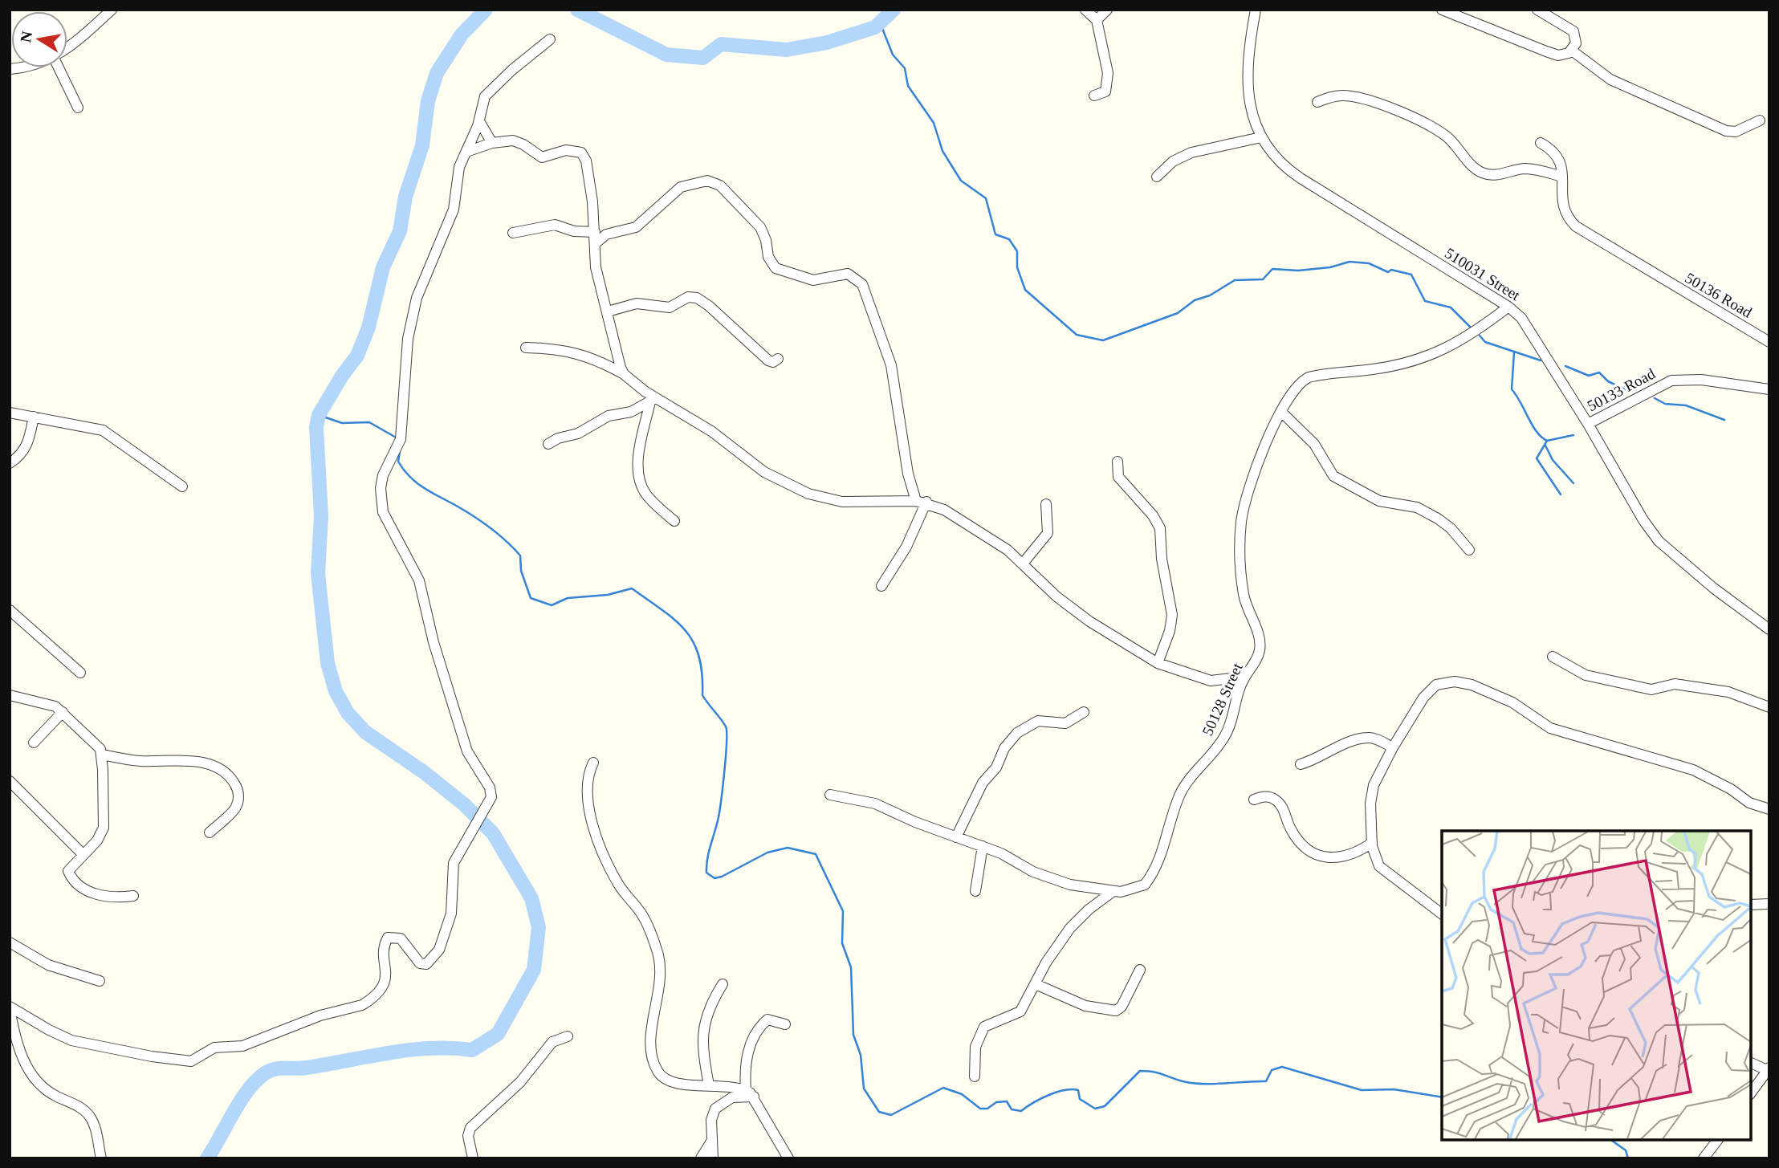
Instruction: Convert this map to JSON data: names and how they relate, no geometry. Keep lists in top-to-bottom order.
{
  "streets": {
    "street": [
      "510031 Street",
      "50136 Road",
      "50133 Road",
      "50128 Street"
    ]
  },
  "crossings": [
    ["510031 Street", "50133 Road"],
    ["510031 Street", "50128 Street"]
  ],
  "north": "left"
}
